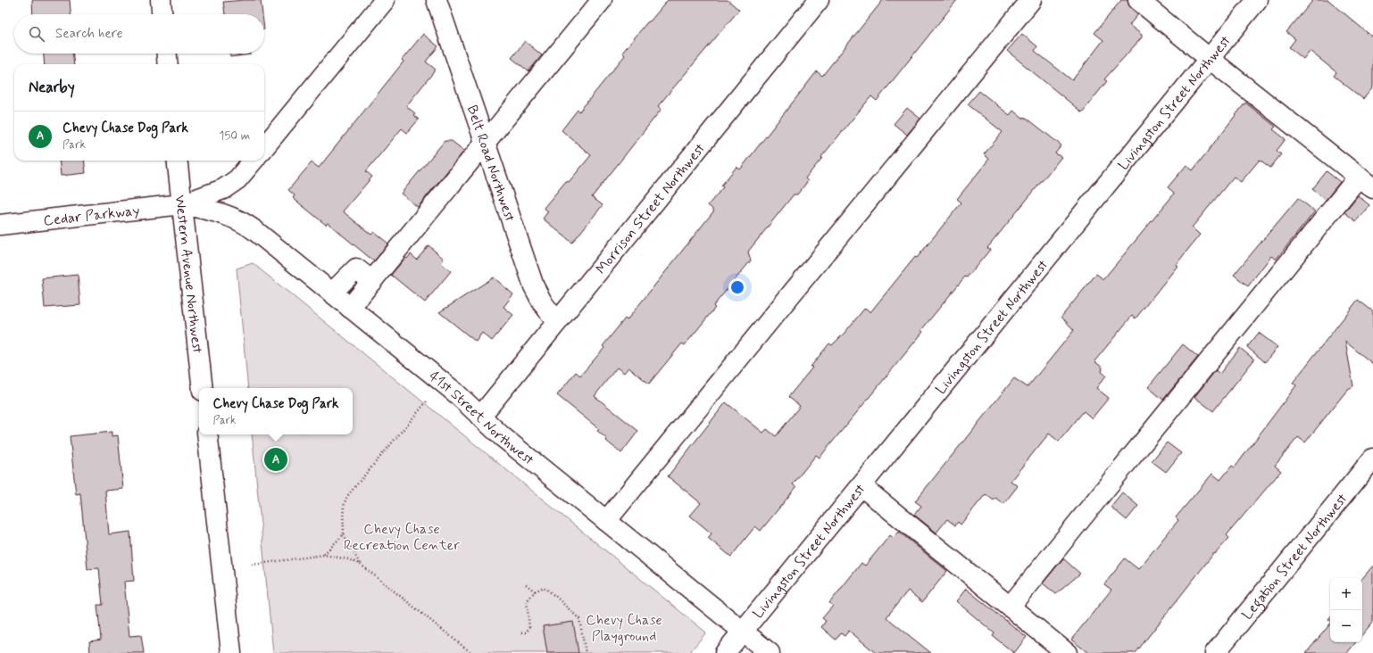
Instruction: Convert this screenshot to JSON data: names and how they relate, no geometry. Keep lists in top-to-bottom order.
{
  "streets": {
    "street": [
      "Livingston Street Northwest",
      "Belt Road Northwest",
      "Morrison Street Northwest",
      "Cedar Parkway",
      "Western Avenue Northwest",
      "41st Street Northwest",
      "Legation Street Northwest"
    ]
  },
  "crossings": [
    ["Livingston Street Northwest", "41st Street Northwest"],
    ["Belt Road Northwest", "Morrison Street Northwest"],
    ["Morrison Street Northwest", "41st Street Northwest"],
    ["Cedar Parkway", "Western Avenue Northwest"],
    ["Cedar Parkway", "41st Street Northwest"],
    ["Western Avenue Northwest", "41st Street Northwest"]
  ],
  "parks": ["Chevy Chase Recreation Center", "Chevy Chase Playground"],
  "page": {
    "search": "Search here",
    "heading": "Nearby",
    "list": [
      {
        "mark": "A",
        "name": "Chevy Chase Dog Park",
        "note": "Park",
        "value": "150 m"
      }
    ],
    "popup": ["Chevy Chase Dog Park", "Park"],
    "pins": "A",
    "map_buttons": ["+", "−"]
  }
}
